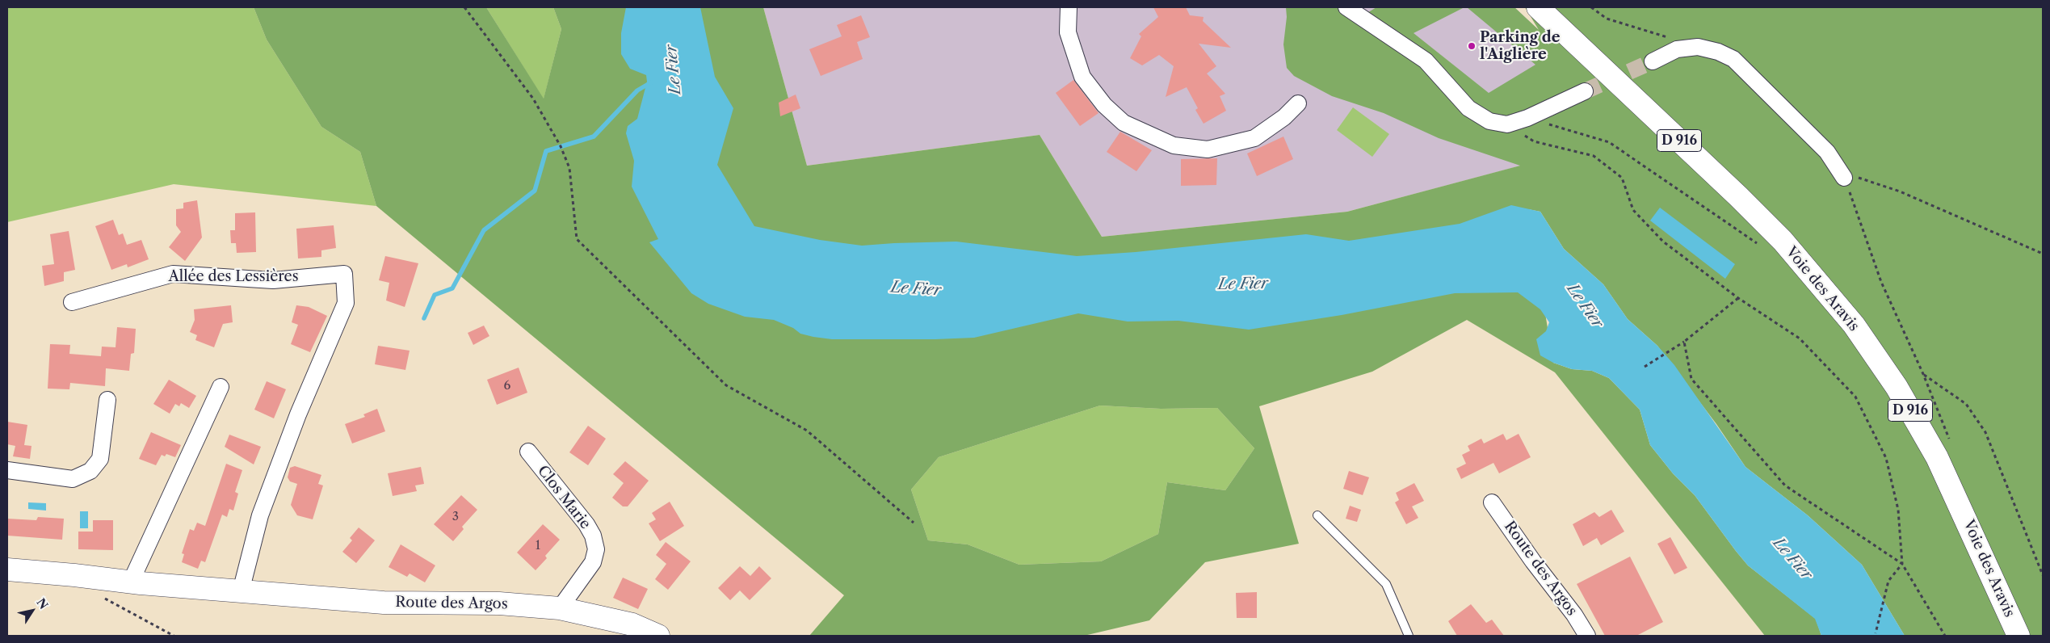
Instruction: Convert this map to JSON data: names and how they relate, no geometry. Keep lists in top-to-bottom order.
{
  "streets": {
    "main road": ["D 916", "Voie des Aravis", "Route des Argos"],
    "street": ["Allée des Lessières", "Clos Marie"]
  },
  "crossings": [
    ["Allée des Lessières", "Route des Argos"],
    ["Clos Marie", "Route des Argos"]
  ],
  "water": ["Le Fier"],
  "places": ["Parking de l'Aiglière"],
  "house_numbers": ["6", "3", "1"],
  "north": "top right"
}
